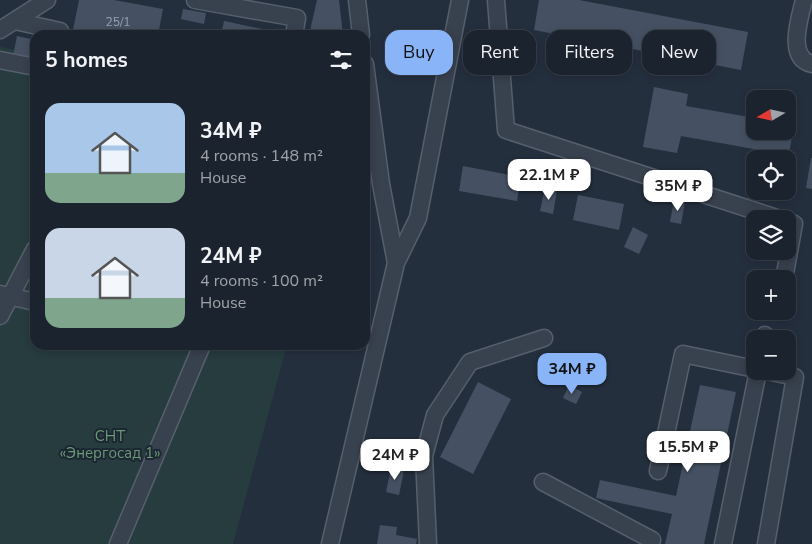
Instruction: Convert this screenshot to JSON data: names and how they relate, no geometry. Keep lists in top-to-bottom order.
{
  "parks": ["СНТ «Энергосад 1»"],
  "house_numbers": ["25/1"],
  "north": "left",
  "page": {
    "chip": [
      "Buy",
      "Rent",
      "Filters",
      "New"
    ],
    "heading": "5 homes",
    "map_buttons": ["+", "−"],
    "list": [
      {
        "name": "34M ₽",
        "note": "4 rooms · 148 m² · House"
      },
      {
        "name": "24M ₽",
        "note": "4 rooms · 100 m² · House"
      }
    ],
    "price": [
      "22.1M ₽",
      "35M ₽",
      "34M ₽",
      "15.5M ₽",
      "24M ₽"
    ]
  }
}
